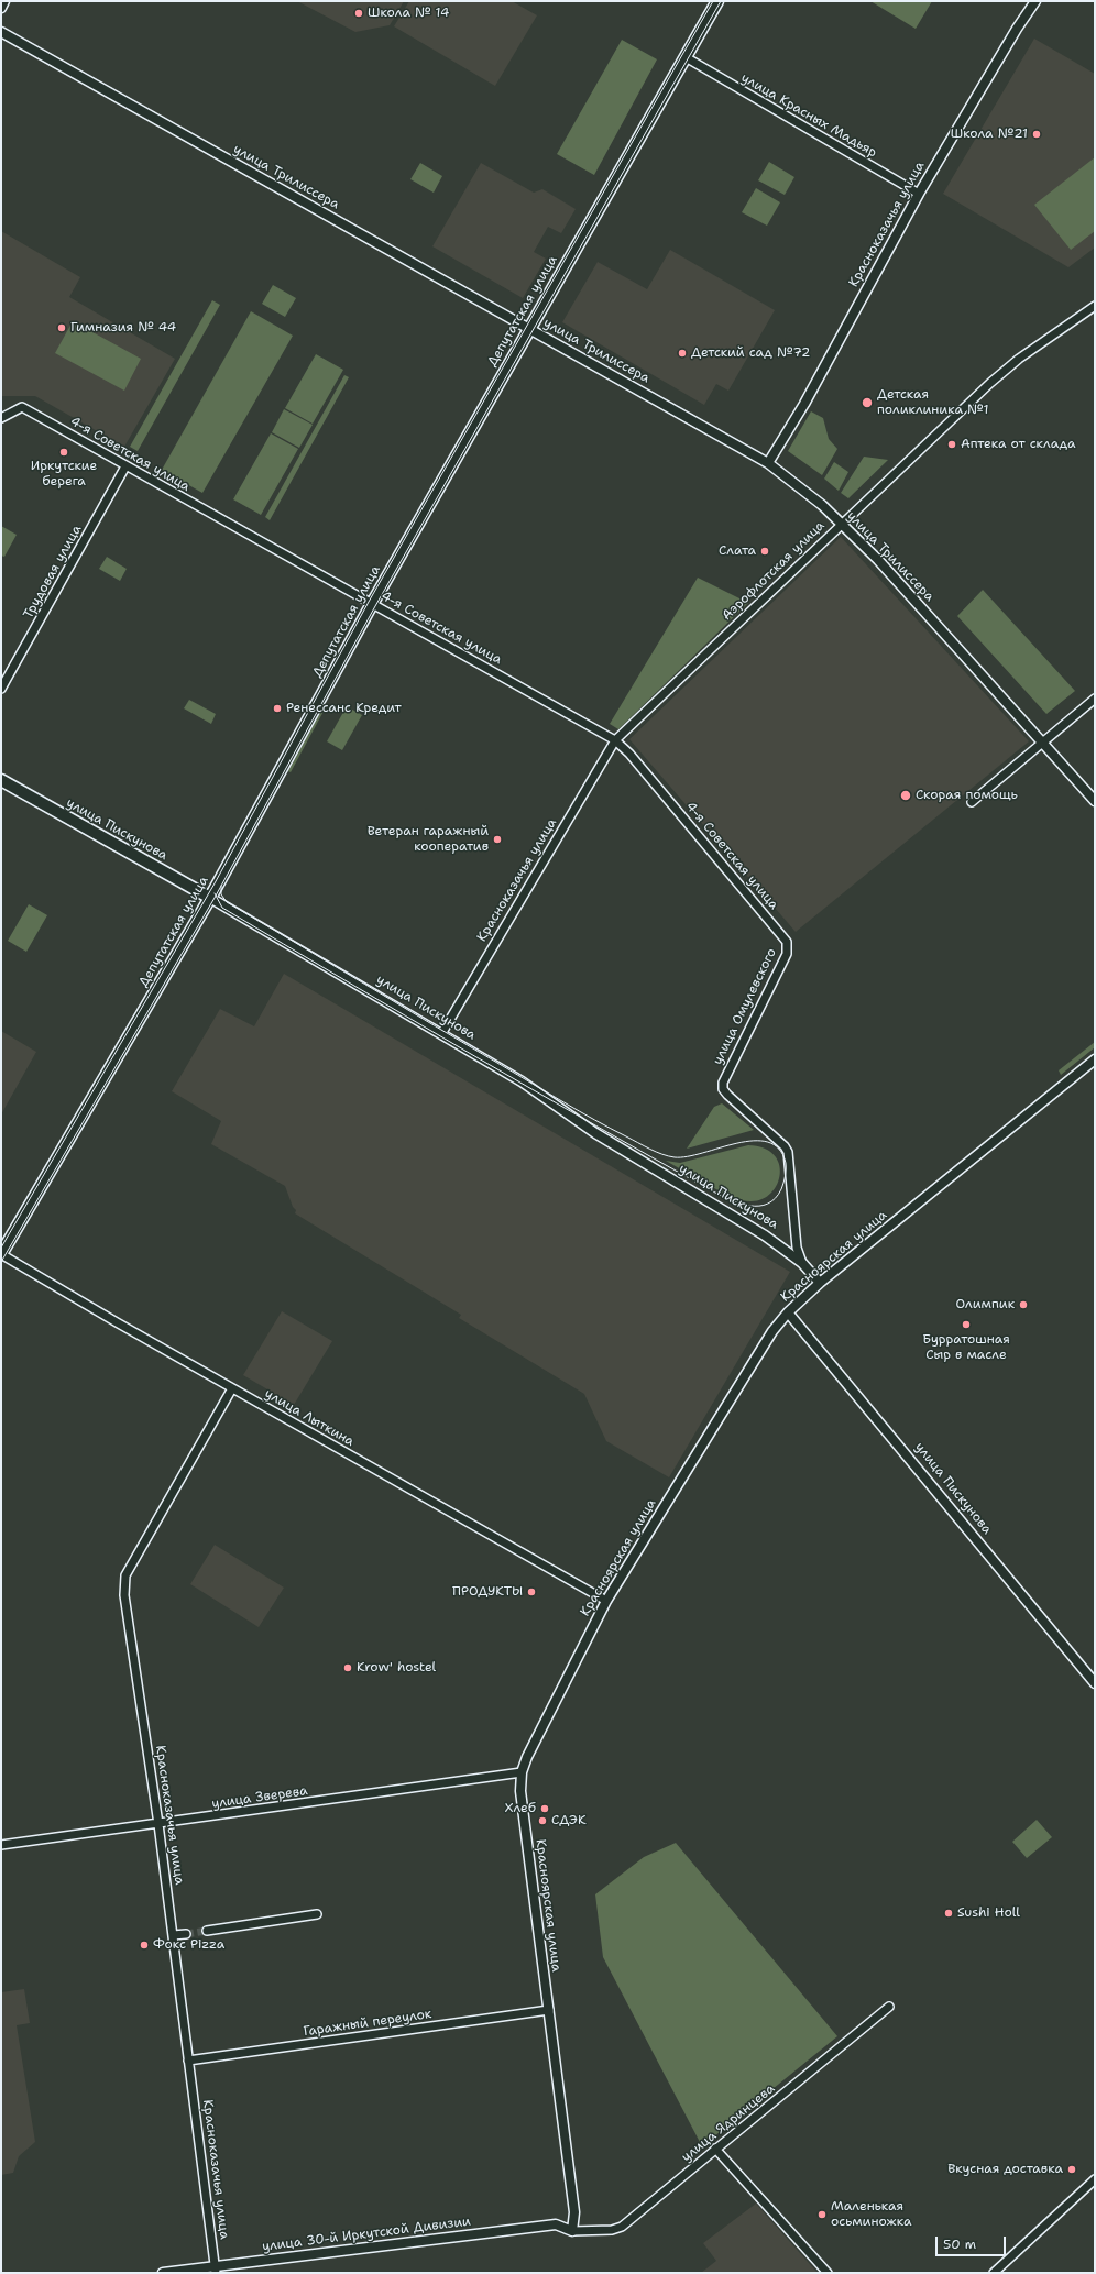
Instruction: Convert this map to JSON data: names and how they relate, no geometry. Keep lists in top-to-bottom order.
{
  "streets": {
    "main road": ["Депутатская улица", "улица Пискунова"],
    "street": [
      "улица Красных Мадьяр",
      "улица Трилиссера",
      "Красноказачья улица",
      "4-я Советская улица",
      "Аэрофлотская улица",
      "Трудовая улица",
      "улица Омулевского",
      "Красноярская улица",
      "улица Лыткина",
      "улица Зверева",
      "Гаражный переулок",
      "улица Ядринцева",
      "улица 30-й Иркутской Дивизии"
    ]
  },
  "crossings": [
    ["улица Красных Мадьяр", "Красноказачья улица"],
    ["улица Красных Мадьяр", "Депутатская улица"],
    ["улица Трилиссера", "Красноказачья улица"],
    ["улица Трилиссера", "Депутатская улица"],
    ["улица Трилиссера", "Аэрофлотская улица"],
    ["Красноказачья улица", "4-я Советская улица"],
    ["Красноказачья улица", "Аэрофлотская улица"],
    ["Красноказачья улица", "улица Пискунова"],
    ["Красноказачья улица", "улица Лыткина"],
    ["Красноказачья улица", "улица Зверева"],
    ["Красноказачья улица", "Гаражный переулок"],
    ["Красноказачья улица", "улица 30-й Иркутской Дивизии"],
    ["Депутатская улица", "4-я Советская улица"],
    ["Депутатская улица", "улица Пискунова"],
    ["Депутатская улица", "улица Лыткина"],
    ["4-я Советская улица", "Аэрофлотская улица"],
    ["4-я Советская улица", "Трудовая улица"],
    ["4-я Советская улица", "улица Омулевского"],
    ["улица Пискунова", "улица Омулевского"],
    ["улица Пискунова", "Красноярская улица"],
    ["Красноярская улица", "улица Лыткина"],
    ["Красноярская улица", "улица Зверева"],
    ["Красноярская улица", "Гаражный переулок"],
    ["Красноярская улица", "улица Ядринцева"],
    ["Красноярская улица", "улица 30-й Иркутской Дивизии"],
    ["улица Ядринцева", "улица 30-й Иркутской Дивизии"]
  ],
  "places": [
    "Школа № 14",
    "Школа №21",
    "Гимназия № 44",
    "Детский сад №72",
    "Детская поликлиника №1",
    "Аптека от склада",
    "Иркутские берега",
    "Слата",
    "Ренессанс Кредит",
    "Скорая помощь",
    "Ветеран гаражный кооператив",
    "Олимпик",
    "Бурратошная Сыр в масле",
    "ПРОДУКТЫ",
    "Krow' hostel",
    "Хлеб",
    "СДЭК",
    "Sushi Holl",
    "Фокс Pizza",
    "Вкусная доставка",
    "Маленькая осьминожка"
  ],
  "scale_bar": "50 m"
}
